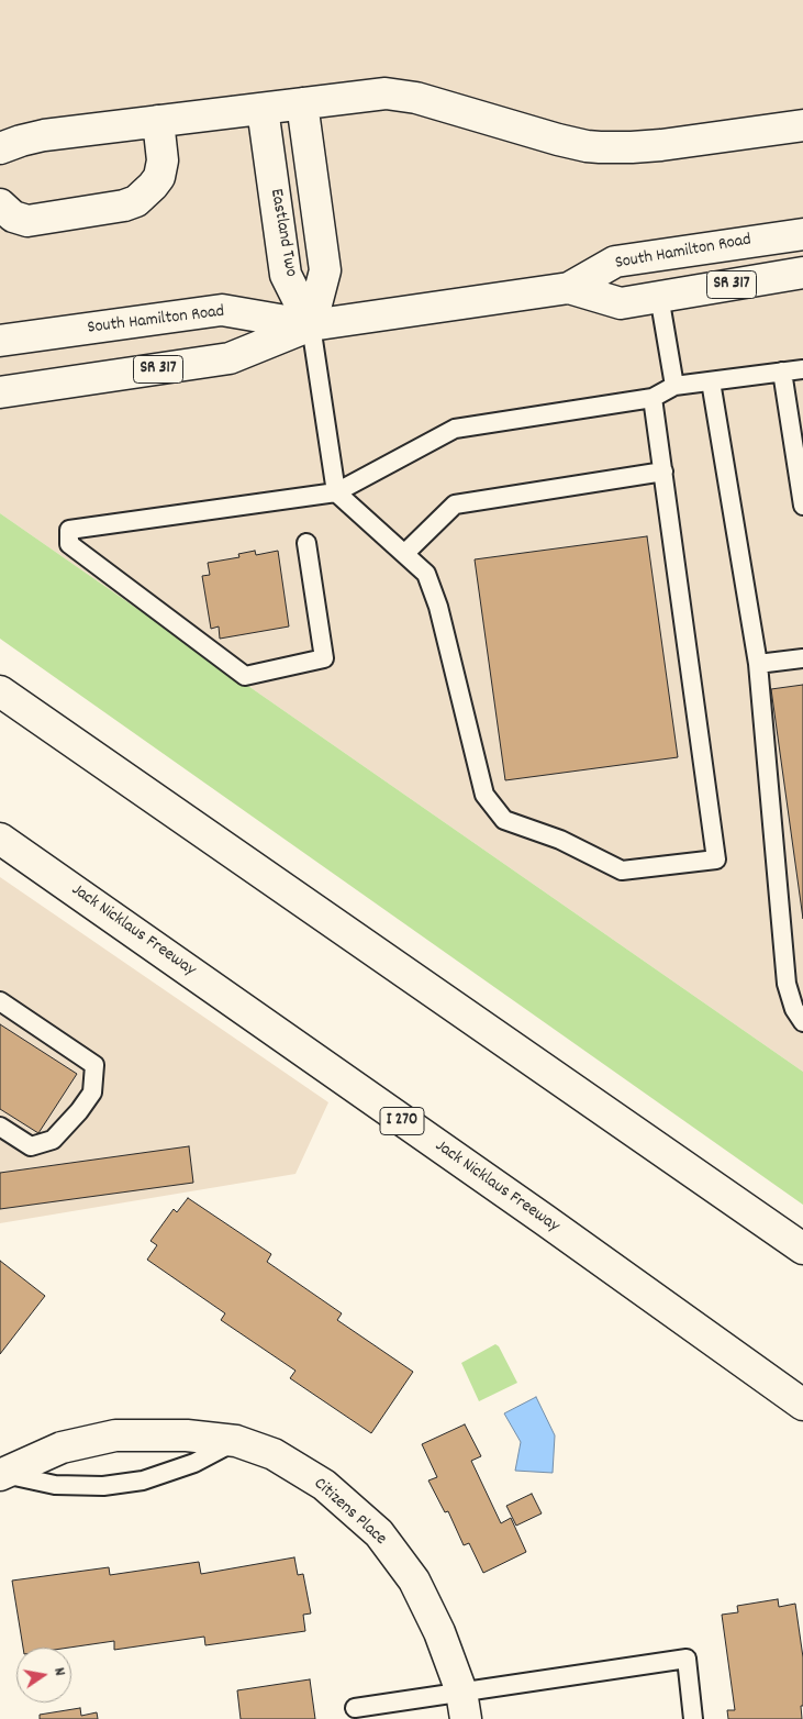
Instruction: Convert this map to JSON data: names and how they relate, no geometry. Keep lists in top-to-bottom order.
{
  "streets": {
    "main road": [
      "Eastland Two",
      "South Hamilton Road",
      "SR 317",
      "Jack Nicklaus Freeway",
      "I 270",
      "Citizens Place"
    ]
  },
  "crossings": [
    ["Eastland Two", "South Hamilton Road"]
  ],
  "north": "right"
}
